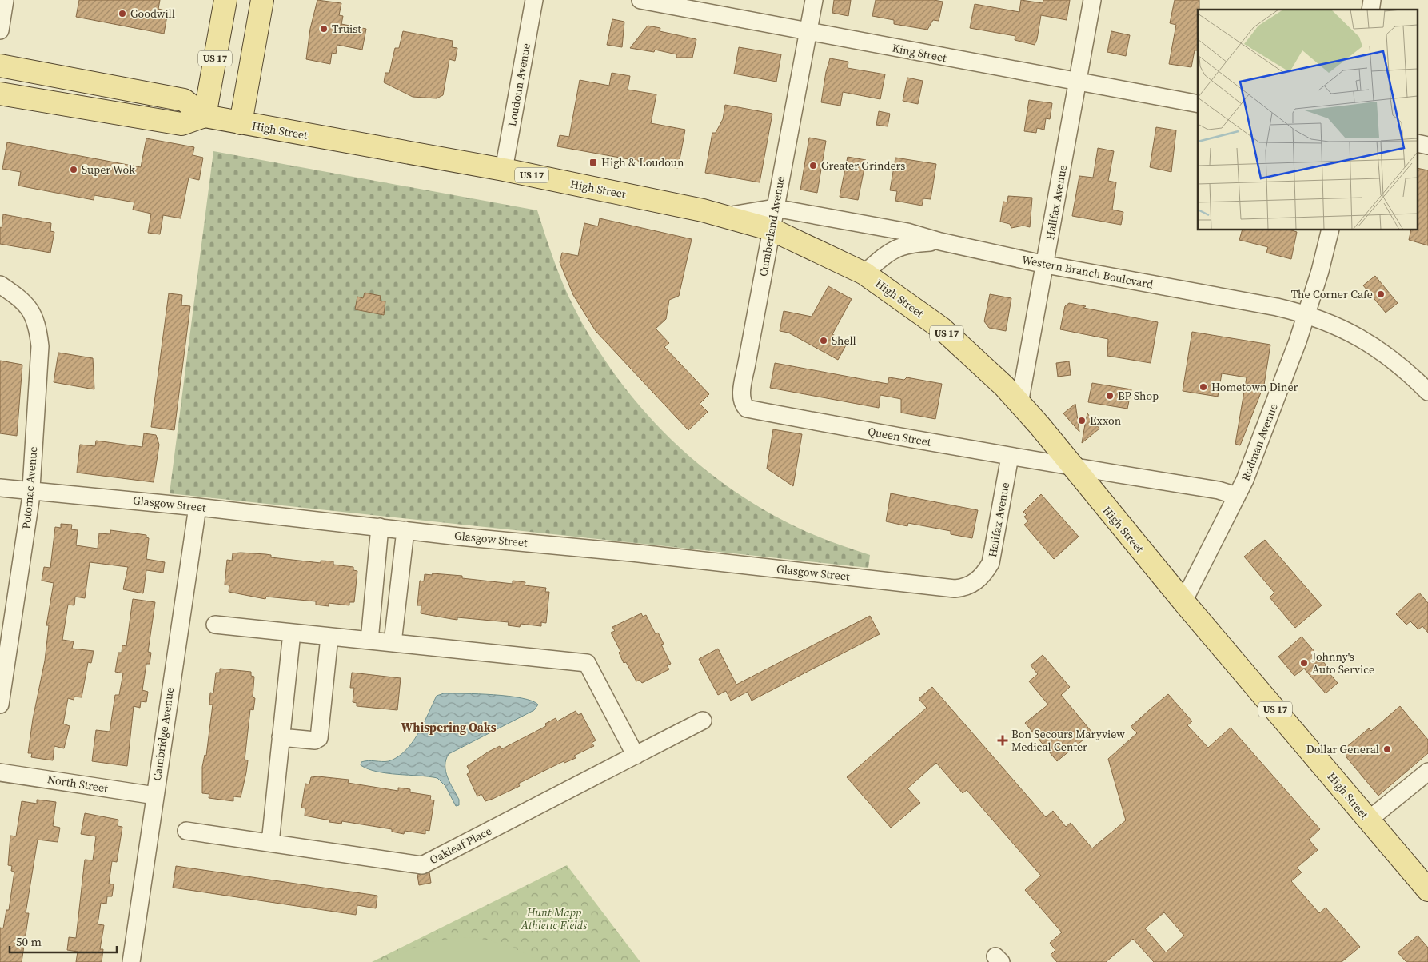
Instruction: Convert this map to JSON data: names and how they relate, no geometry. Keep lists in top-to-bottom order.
{
  "streets": {
    "main road": ["US 17", "High Street"],
    "street": [
      "King Street",
      "Loudoun Avenue",
      "Halifax Avenue",
      "Cumberland Avenue",
      "Western Branch Boulevard",
      "Queen Street",
      "Rodman Avenue",
      "Potomac Avenue",
      "Glasgow Street",
      "Cambridge Avenue",
      "North Street",
      "Oakleaf Place"
    ]
  },
  "crossings": [
    ["King Street", "Halifax Avenue"],
    ["King Street", "Cumberland Avenue"],
    ["US 17", "High Street"],
    ["Loudoun Avenue", "High Street"],
    ["High Street", "Halifax Avenue"],
    ["High Street", "Cumberland Avenue"],
    ["High Street", "Western Branch Boulevard"],
    ["High Street", "Queen Street"],
    ["High Street", "Rodman Avenue"],
    ["Halifax Avenue", "Western Branch Boulevard"],
    ["Halifax Avenue", "Queen Street"],
    ["Halifax Avenue", "Glasgow Street"],
    ["Cumberland Avenue", "Western Branch Boulevard"],
    ["Cumberland Avenue", "Queen Street"],
    ["Western Branch Boulevard", "Rodman Avenue"],
    ["Queen Street", "Rodman Avenue"],
    ["Potomac Avenue", "Glasgow Street"],
    ["Glasgow Street", "Cambridge Avenue"],
    ["Cambridge Avenue", "North Street"]
  ],
  "districts": ["Whispering Oaks"],
  "parks": ["Hunt Mapp Athletic Fields"],
  "places": {
    "other": [
      "Goodwill",
      "Truist",
      "Greater Grinders",
      "Super Wok",
      "The Corner Cafe",
      "Shell",
      "Hometown Diner",
      "BP Shop",
      "Exxon",
      "Johnny's Auto Service",
      "Dollar General"
    ],
    "transit": ["High & Loudoun"],
    "health": ["Bon Secours Maryview Medical Center"]
  },
  "scale_bar": "50 m"
}
